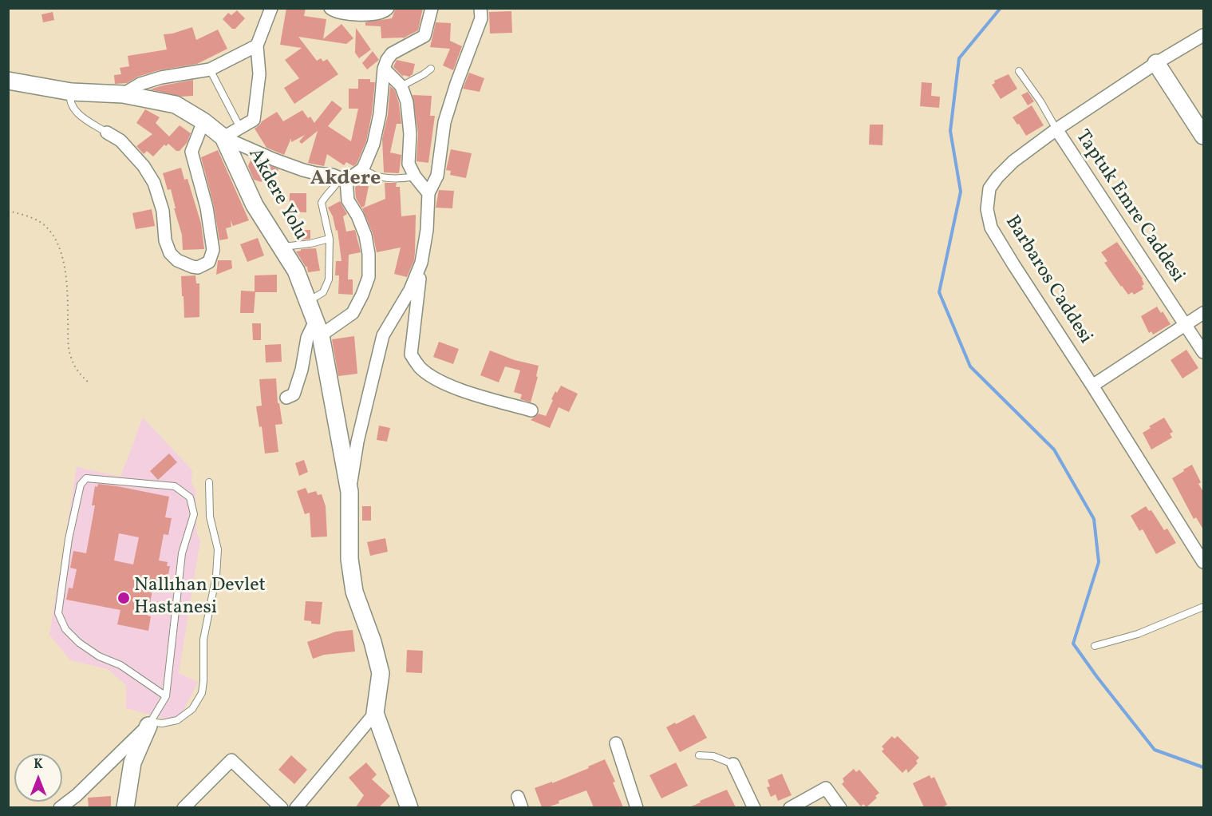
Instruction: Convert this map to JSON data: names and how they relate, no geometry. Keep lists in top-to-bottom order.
{
  "streets": {
    "street": ["Akdere Yolu", "Taptuk Emre Caddesi", "Barbaros Caddesi"]
  },
  "crossings": [
    ["Taptuk Emre Caddesi", "Barbaros Caddesi"]
  ],
  "districts": ["Akdere"],
  "places": ["Nallıhan Devlet Hastanesi"],
  "north": "top"
}
